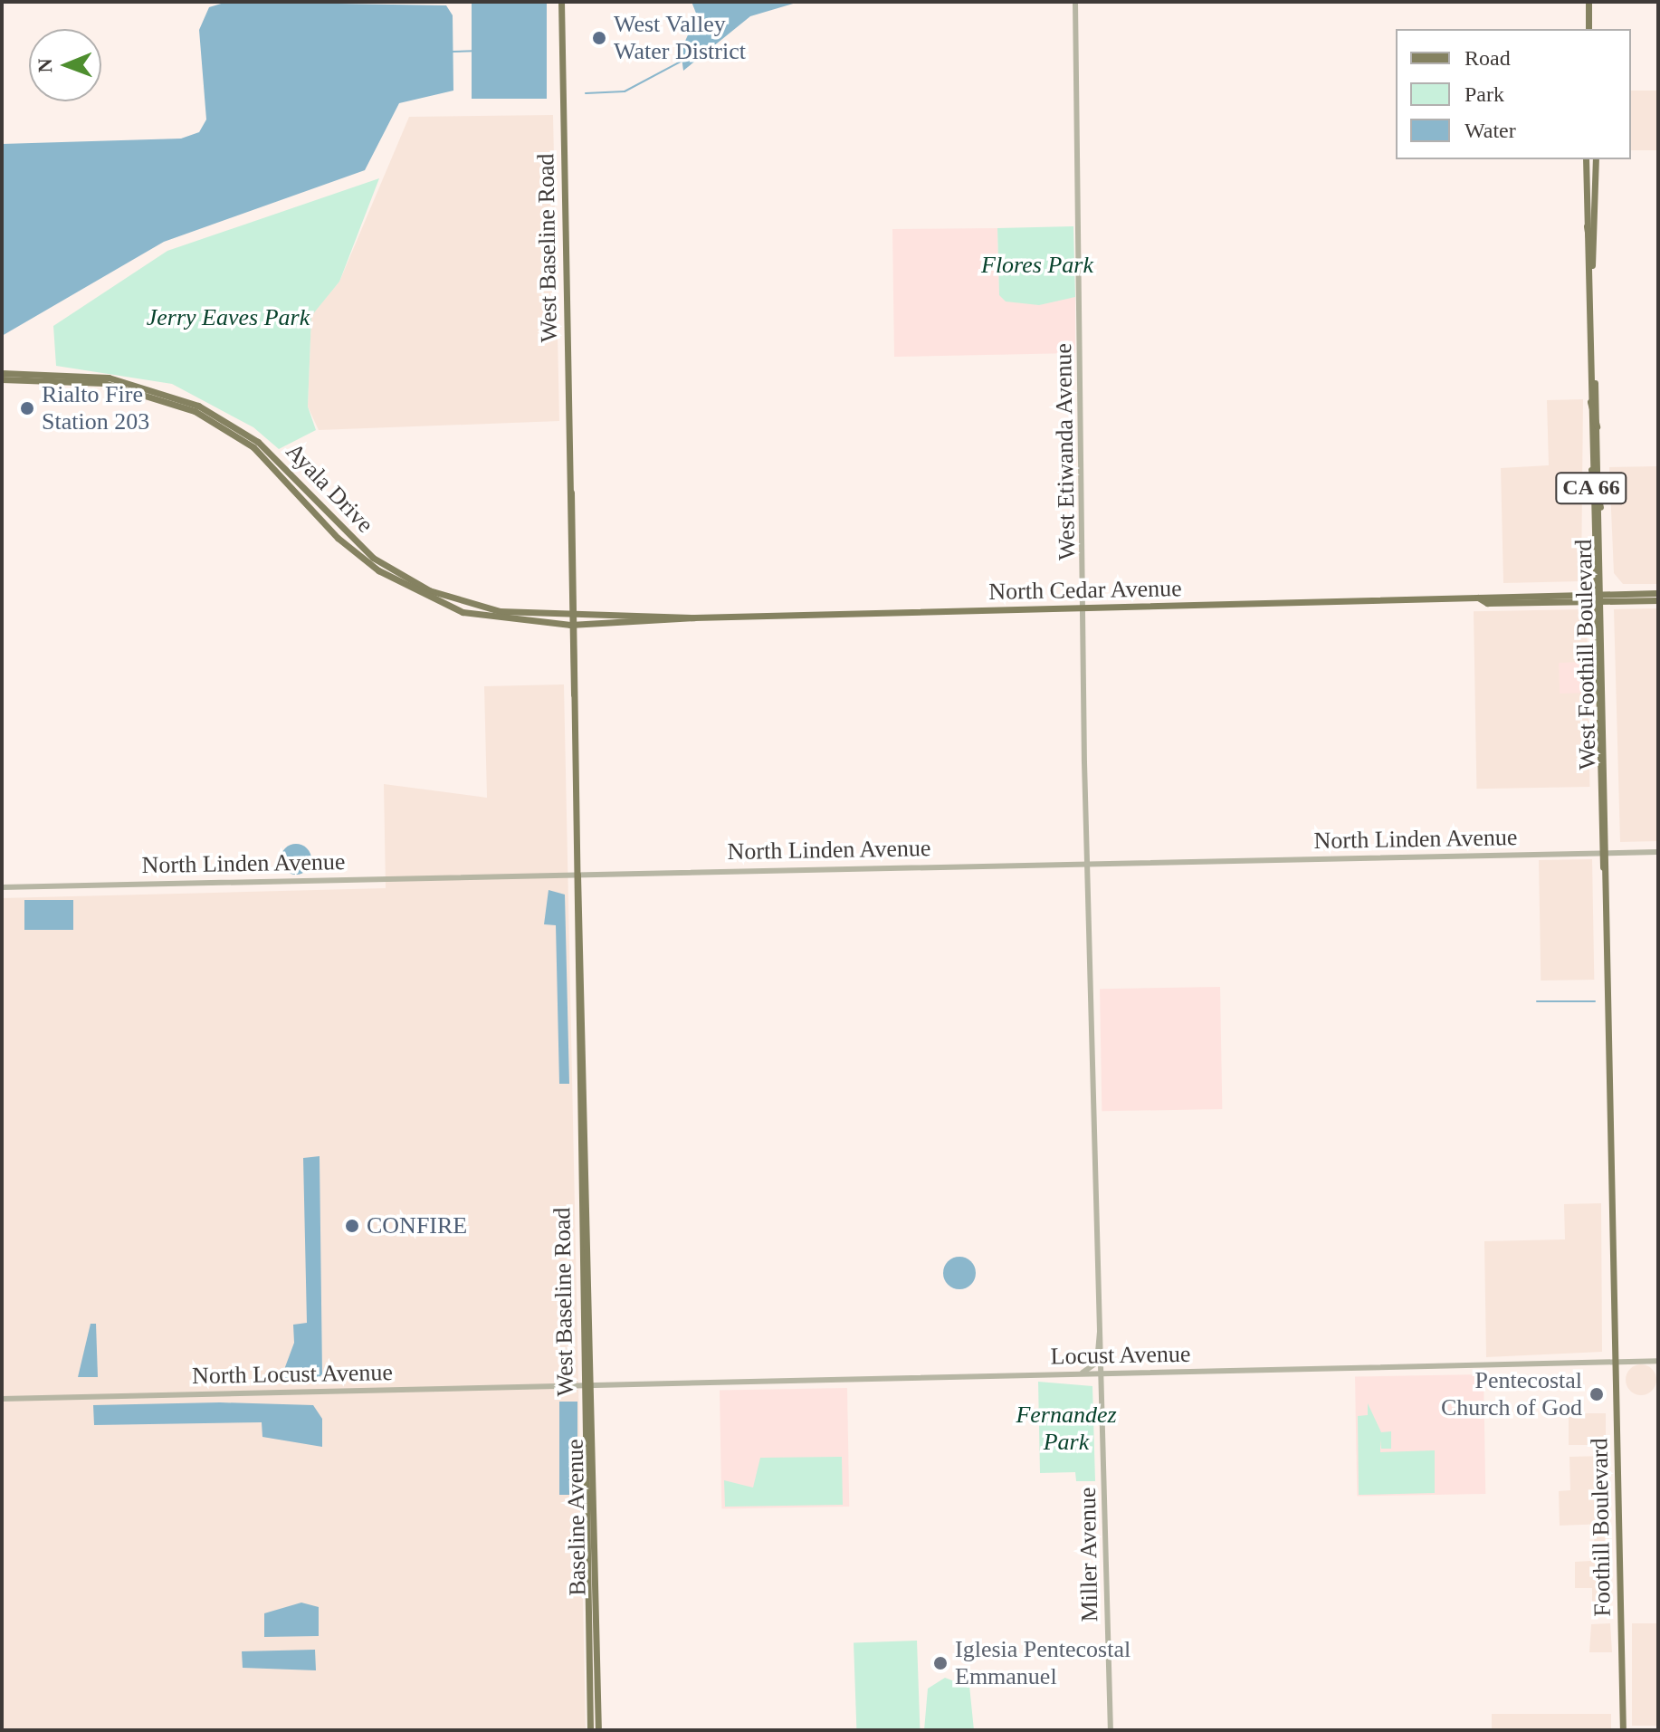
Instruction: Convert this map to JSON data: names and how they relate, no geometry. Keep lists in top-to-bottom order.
{
  "streets": {
    "main road": [
      "West Baseline Road",
      "Ayala Drive",
      "CA 66",
      "North Cedar Avenue",
      "West Foothill Boulevard",
      "Baseline Avenue",
      "Foothill Boulevard"
    ],
    "street": [
      "West Etiwanda Avenue",
      "North Linden Avenue",
      "Locust Avenue",
      "North Locust Avenue",
      "Miller Avenue"
    ]
  },
  "crossings": [
    ["West Baseline Road", "Ayala Drive"],
    ["West Baseline Road", "North Cedar Avenue"],
    ["West Baseline Road", "North Linden Avenue"],
    ["West Baseline Road", "Locust Avenue"],
    ["West Baseline Road", "North Locust Avenue"],
    ["West Baseline Road", "Baseline Avenue"],
    ["West Etiwanda Avenue", "North Cedar Avenue"],
    ["West Etiwanda Avenue", "North Linden Avenue"],
    ["West Etiwanda Avenue", "Miller Avenue"],
    ["Ayala Drive", "North Cedar Avenue"],
    ["North Cedar Avenue", "West Foothill Boulevard"],
    ["West Foothill Boulevard", "North Linden Avenue"],
    ["West Foothill Boulevard", "Foothill Boulevard"],
    ["Locust Avenue", "North Locust Avenue"],
    ["Locust Avenue", "Baseline Avenue"],
    ["Locust Avenue", "Foothill Boulevard"],
    ["Locust Avenue", "Miller Avenue"]
  ],
  "parks": ["Flores Park", "Jerry Eaves Park", "Fernandez Park"],
  "places": [
    "West Valley Water District",
    "Rialto Fire Station 203",
    "CONFIRE",
    "Pentecostal Church of God",
    "Iglesia Pentecostal Emmanuel"
  ],
  "legend": ["Road", "Park", "Water"],
  "north": "left"
}
